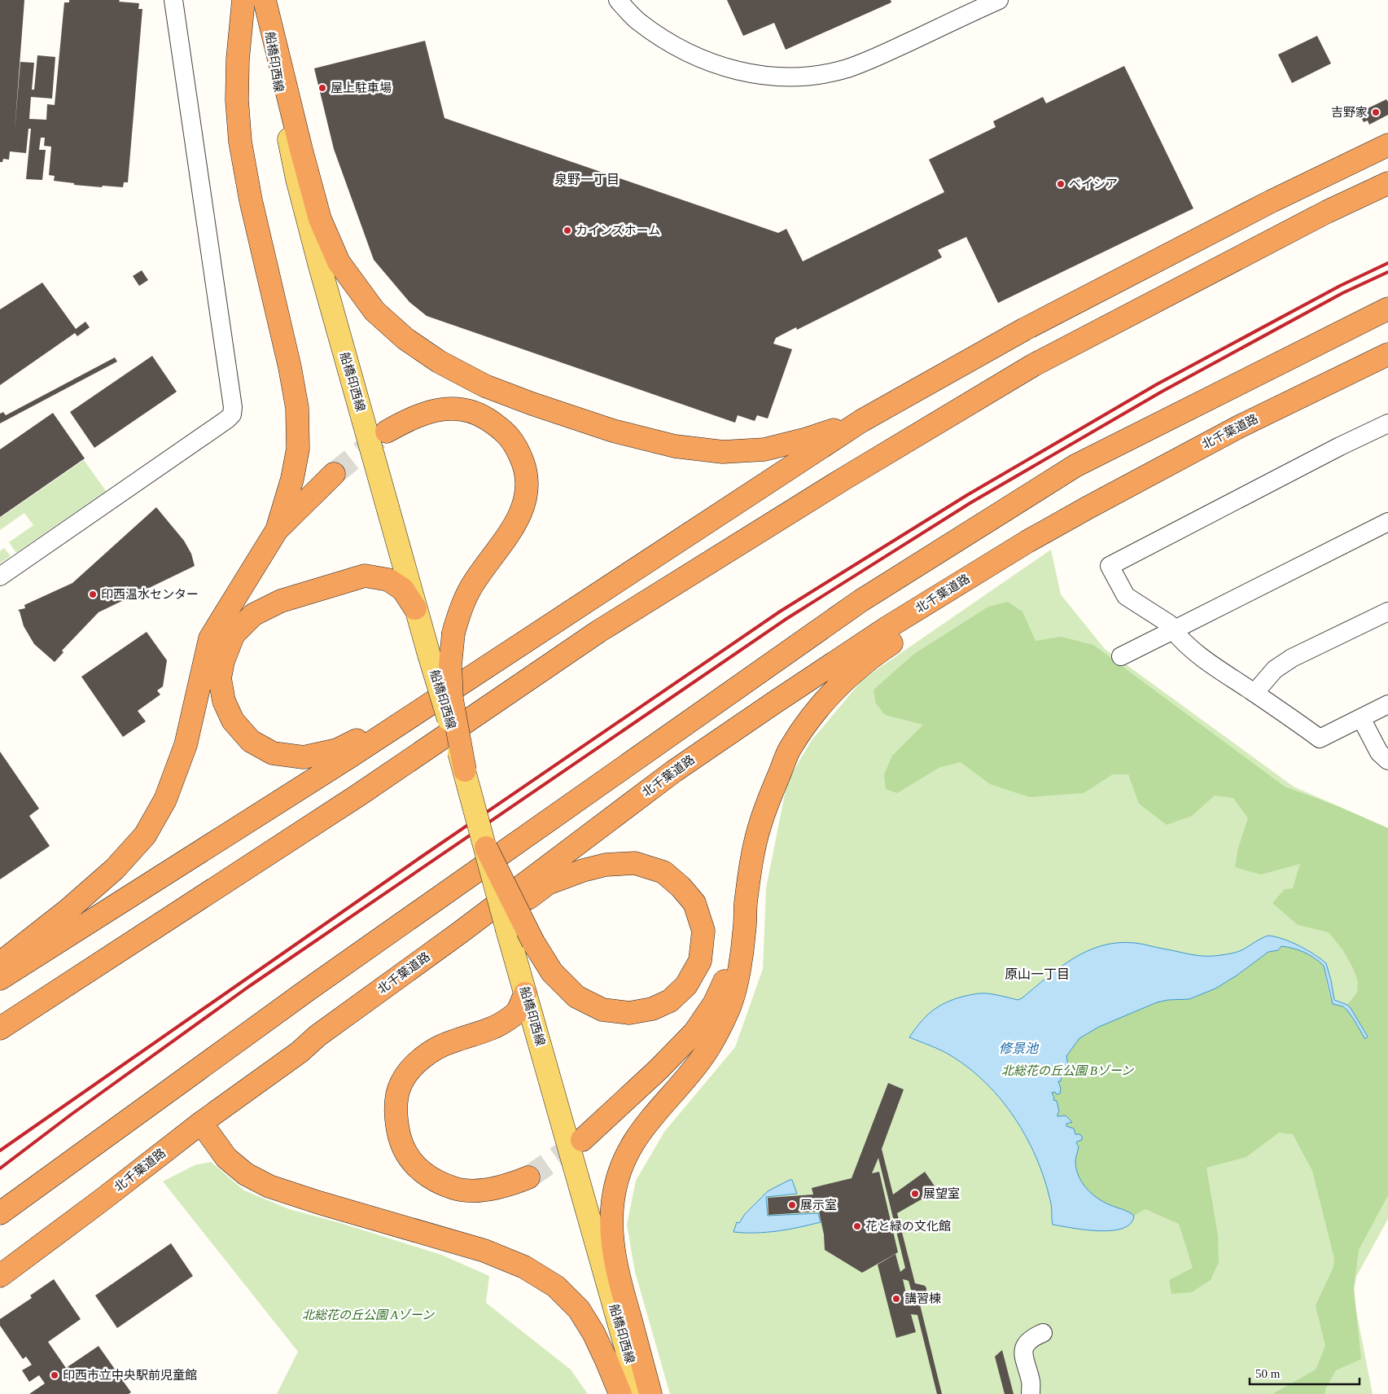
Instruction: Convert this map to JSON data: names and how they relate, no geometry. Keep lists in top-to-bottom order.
{
  "streets": {
    "highway": ["北千葉道路"],
    "main road": ["船橋印西線"]
  },
  "districts": ["泉野一丁目", "原山一丁目"],
  "water": ["修景池"],
  "parks": ["北総花の丘公園 Bゾーン", "北総花の丘公園 Aゾーン"],
  "places": [
    "屋上駐車場",
    "吉野家",
    "ベイシア",
    "カインズホーム",
    "印西温水センター",
    "展望室",
    "展示室",
    "花と緑の文化館",
    "講習棟",
    "印西市立中央駅前児童館"
  ],
  "scale_bar": "50 m"
}
